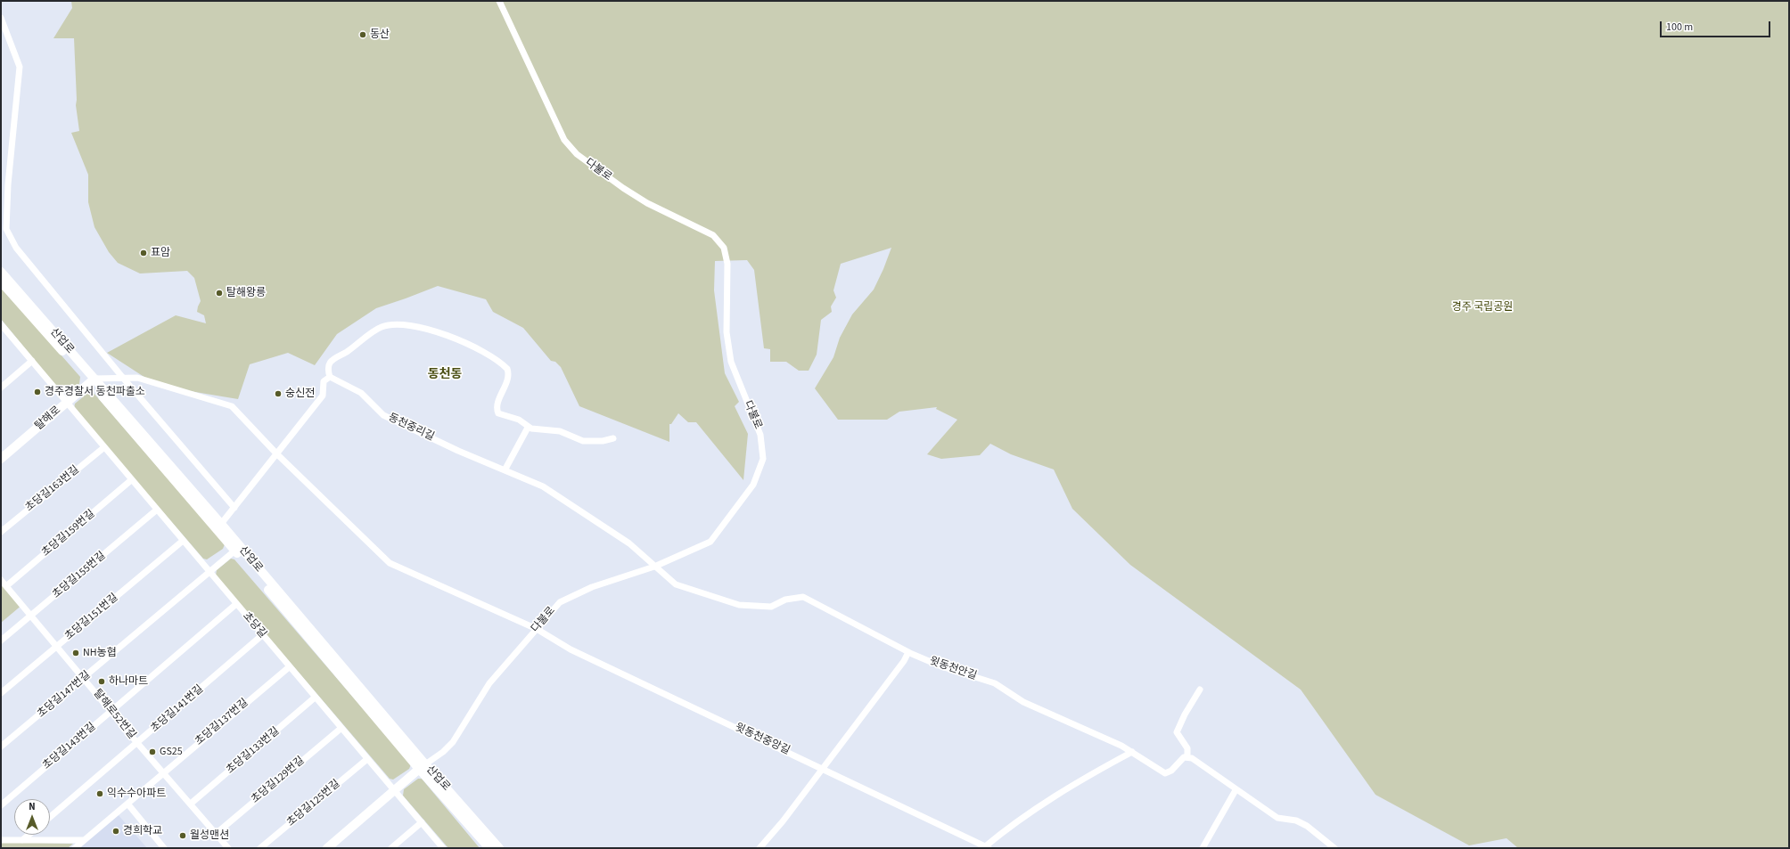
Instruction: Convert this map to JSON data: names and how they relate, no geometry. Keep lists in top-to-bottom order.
{
  "streets": {
    "street": [
      "다불로",
      "산업로",
      "탈해로",
      "동천중리길",
      "초당길163번길",
      "초당길159번길",
      "초당길155번길",
      "초당길151번길",
      "초당길",
      "윗동천안길",
      "초당길147번길",
      "초당길141번길",
      "탈해로52번길",
      "초당길137번길",
      "윗동천중앙길",
      "초당길143번길",
      "초당길133번길",
      "초당길129번길",
      "초당길125번길"
    ]
  },
  "crossings": [
    ["다불로", "산업로"],
    ["다불로", "동천중리길"],
    ["다불로", "윗동천안길"],
    ["다불로", "윗동천중앙길"],
    ["산업로", "탈해로"],
    ["산업로", "초당길147번길"],
    ["산업로", "윗동천중앙길"],
    ["탈해로", "초당길"],
    ["탈해로", "윗동천중앙길"],
    ["동천중리길", "윗동천안길"],
    ["초당길163번길", "초당길"],
    ["초당길159번길", "초당길"],
    ["초당길159번길", "탈해로52번길"],
    ["초당길155번길", "초당길"],
    ["초당길155번길", "탈해로52번길"],
    ["초당길151번길", "초당길"],
    ["초당길151번길", "탈해로52번길"],
    ["초당길", "초당길147번길"],
    ["초당길", "초당길141번길"],
    ["초당길", "초당길137번길"],
    ["초당길", "초당길143번길"],
    ["초당길", "초당길133번길"],
    ["초당길", "초당길129번길"],
    ["초당길", "초당길125번길"],
    ["초당길147번길", "탈해로52번길"],
    ["초당길141번길", "탈해로52번길"],
    ["탈해로52번길", "초당길137번길"],
    ["탈해로52번길", "초당길143번길"],
    ["탈해로52번길", "초당길133번길"],
    ["탈해로52번길", "초당길129번길"]
  ],
  "districts": ["동천동"],
  "parks": ["경주 국립공원"],
  "places": [
    "동산",
    "표암",
    "탈해왕릉",
    "경주경찰서 동천파출소",
    "숭신전",
    "NH농협",
    "하나마트",
    "GS25",
    "익수수아파트",
    "경희학교",
    "월성맨션"
  ],
  "scale_bar": "100 m",
  "north": "top"
}
